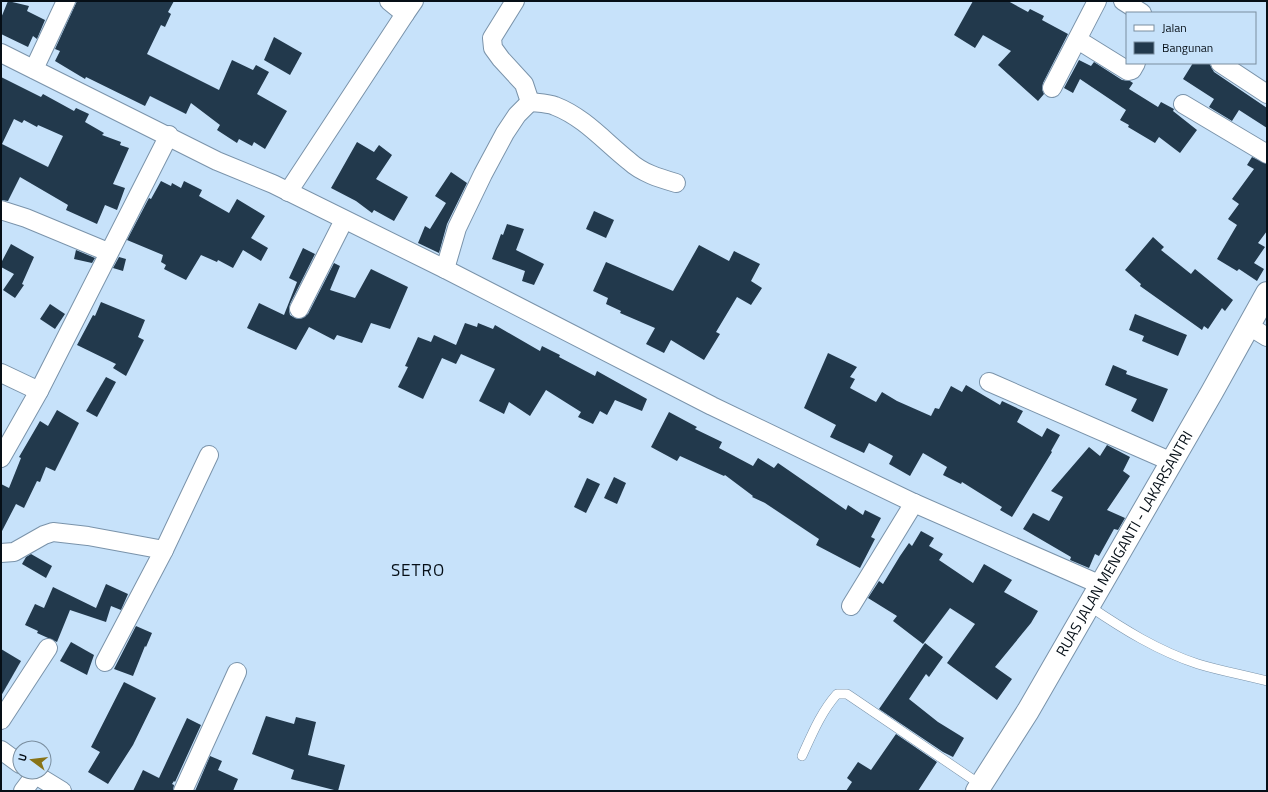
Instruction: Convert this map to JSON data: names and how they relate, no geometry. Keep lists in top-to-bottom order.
{
  "streets": {
    "main road": ["RUAS JALAN MENGANTI - LAKARSANTRI"]
  },
  "districts": ["SETRO"],
  "legend": ["Jalan", "Bangunan"],
  "north": "left"
}
